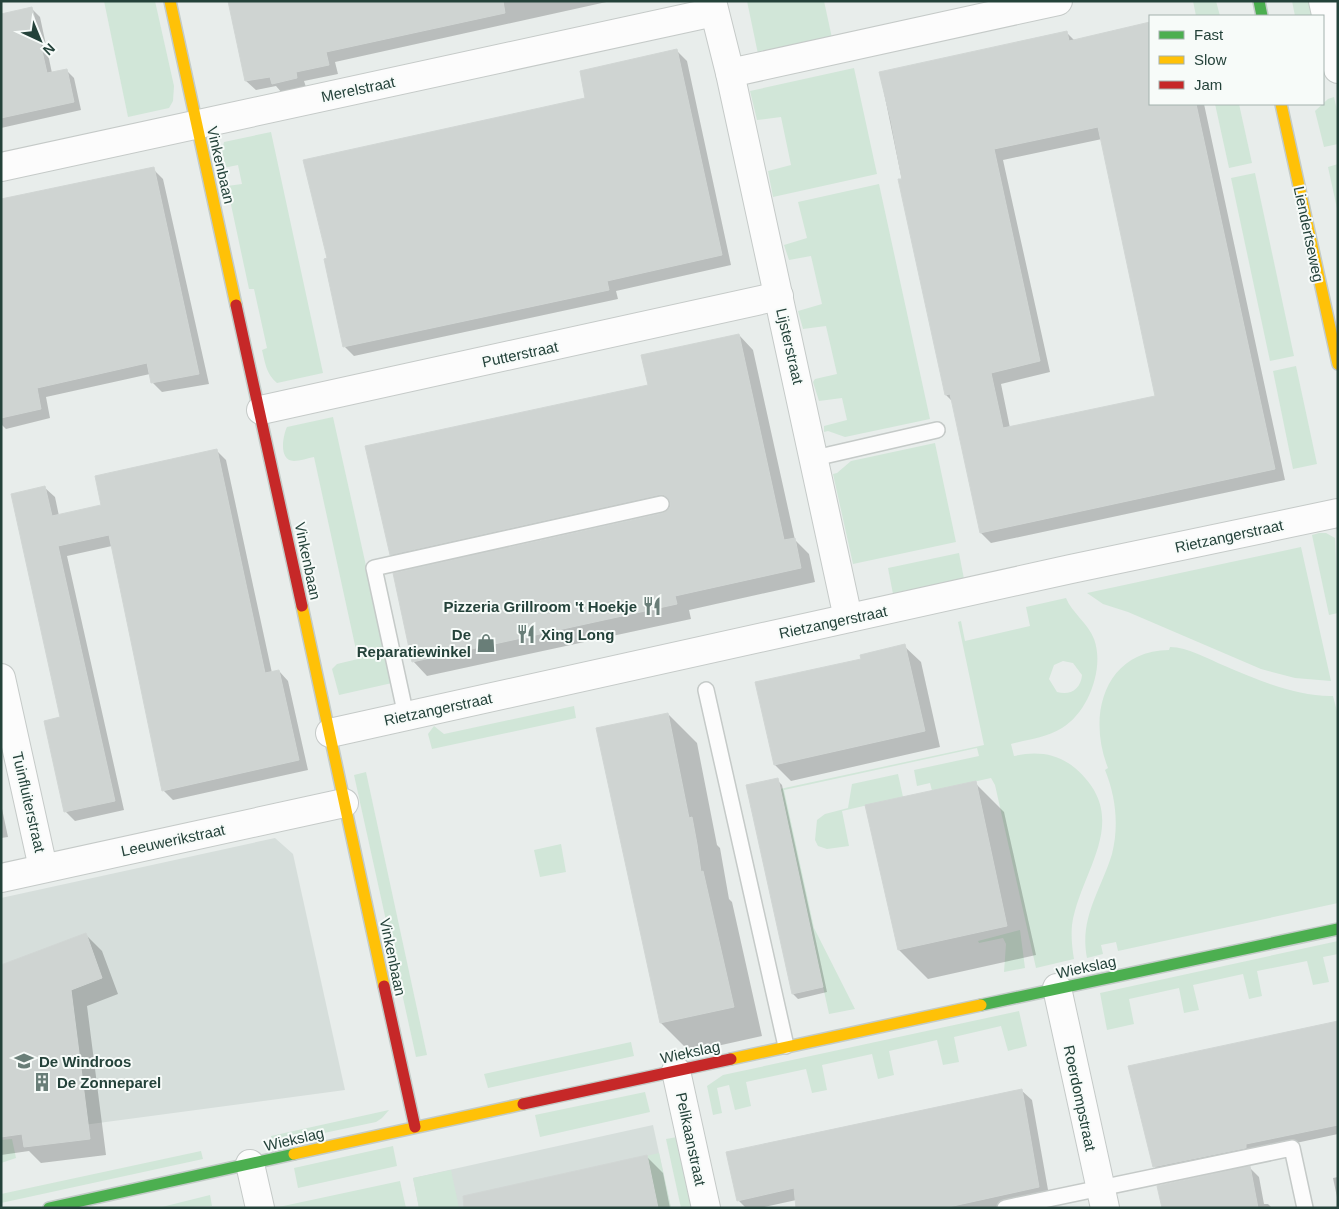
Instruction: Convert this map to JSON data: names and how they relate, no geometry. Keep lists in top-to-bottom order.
{
  "streets": {
    "street": [
      "Merelstraat",
      "Vinkenbaan",
      "Liendertseweg",
      "Lijsterstraat",
      "Putterstraat",
      "Rietzangerstraat",
      "Tuinfluiterstraat",
      "Leeuwerikstraat",
      "Wiekslag",
      "Roerdompstraat",
      "Pelikaanstraat"
    ]
  },
  "crossings": [
    ["Merelstraat", "Vinkenbaan"],
    ["Merelstraat", "Lijsterstraat"],
    ["Vinkenbaan", "Putterstraat"],
    ["Vinkenbaan", "Rietzangerstraat"],
    ["Vinkenbaan", "Leeuwerikstraat"],
    ["Vinkenbaan", "Wiekslag"],
    ["Lijsterstraat", "Putterstraat"],
    ["Lijsterstraat", "Rietzangerstraat"],
    ["Tuinfluiterstraat", "Leeuwerikstraat"],
    ["Wiekslag", "Roerdompstraat"],
    ["Wiekslag", "Pelikaanstraat"]
  ],
  "places": {
    "restaurant": ["Pizzeria Grillroom 't Hoekje", "Xing Long"],
    "shop": ["De Reparatiewinkel"],
    "school or university": ["De Windroos"],
    "building": ["De Zonneparel"]
  },
  "legend": ["Fast", "Slow", "Jam"],
  "north": "bottom right"
}
